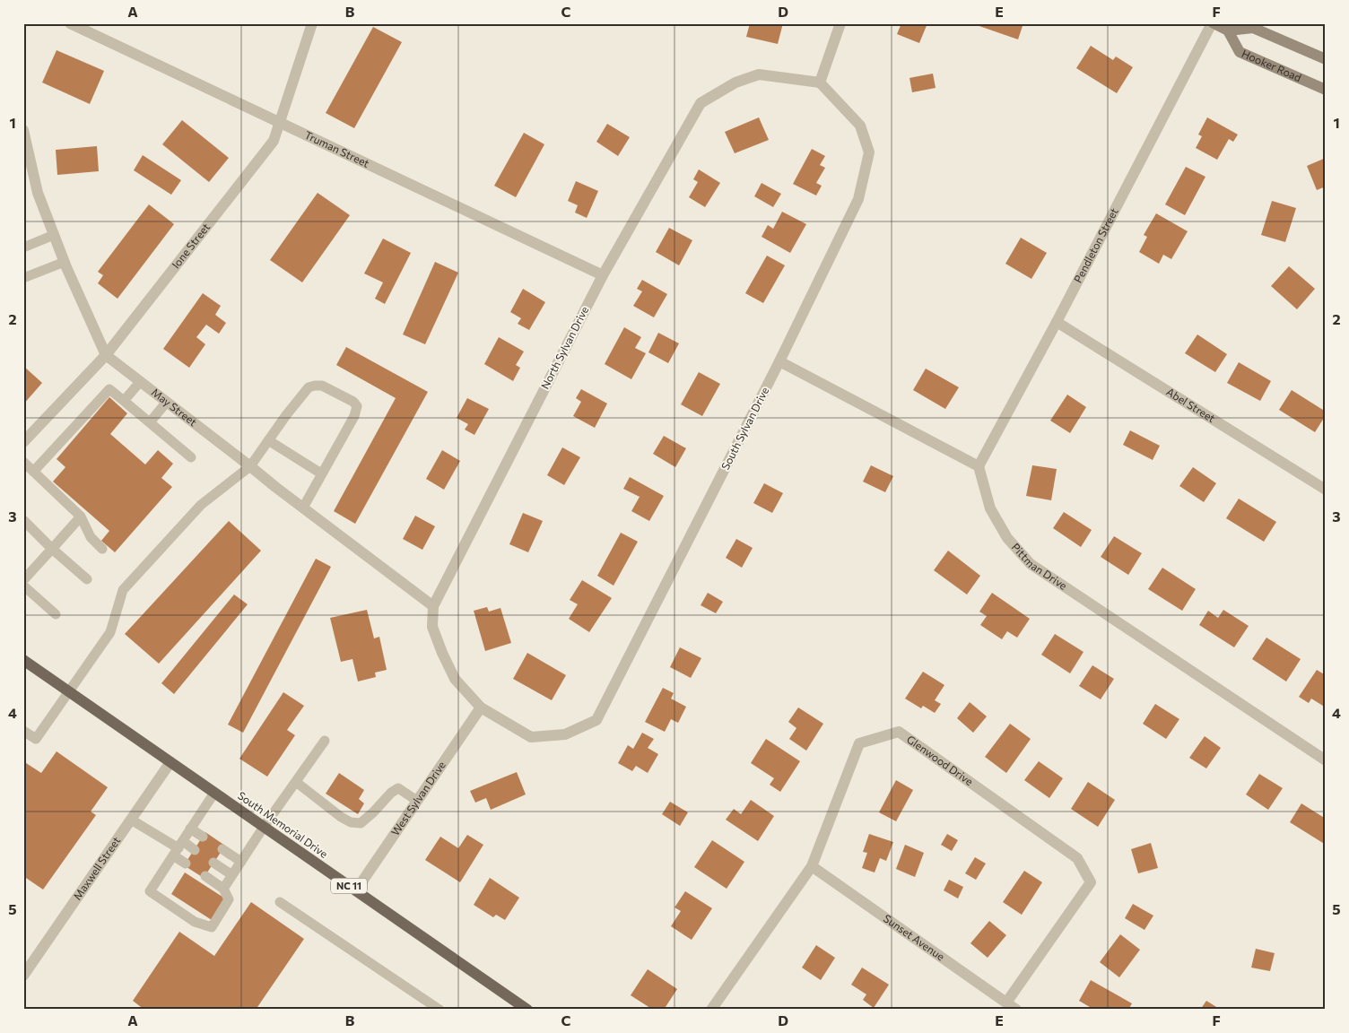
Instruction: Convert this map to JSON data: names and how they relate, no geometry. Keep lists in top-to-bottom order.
{
  "streets": {
    "main road": ["Hooker Road", "South Memorial Drive", "NC 11"],
    "street": [
      "Truman Street",
      "Pendleton Street",
      "Ione Street",
      "North Sylvan Drive",
      "Abel Street",
      "May Street",
      "South Sylvan Drive",
      "Pittman Drive",
      "Glenwood Drive",
      "West Sylvan Drive",
      "Maxwell Street",
      "Sunset Avenue"
    ]
  },
  "crossings": [
    ["Truman Street", "Ione Street"],
    ["Truman Street", "North Sylvan Drive"],
    ["Pendleton Street", "Abel Street"],
    ["Pendleton Street", "Pittman Drive"],
    ["Ione Street", "May Street"],
    ["North Sylvan Drive", "May Street"],
    ["North Sylvan Drive", "South Sylvan Drive"],
    ["North Sylvan Drive", "West Sylvan Drive"],
    ["South Sylvan Drive", "West Sylvan Drive"],
    ["Glenwood Drive", "Sunset Avenue"],
    ["West Sylvan Drive", "South Memorial Drive"],
    ["South Memorial Drive", "Maxwell Street"]
  ],
  "grid": {
    "columns": [
      "A",
      "B",
      "C",
      "D",
      "E",
      "F"
    ],
    "rows": [
      "1",
      "2",
      "3",
      "4",
      "5"
    ]
  }
}
